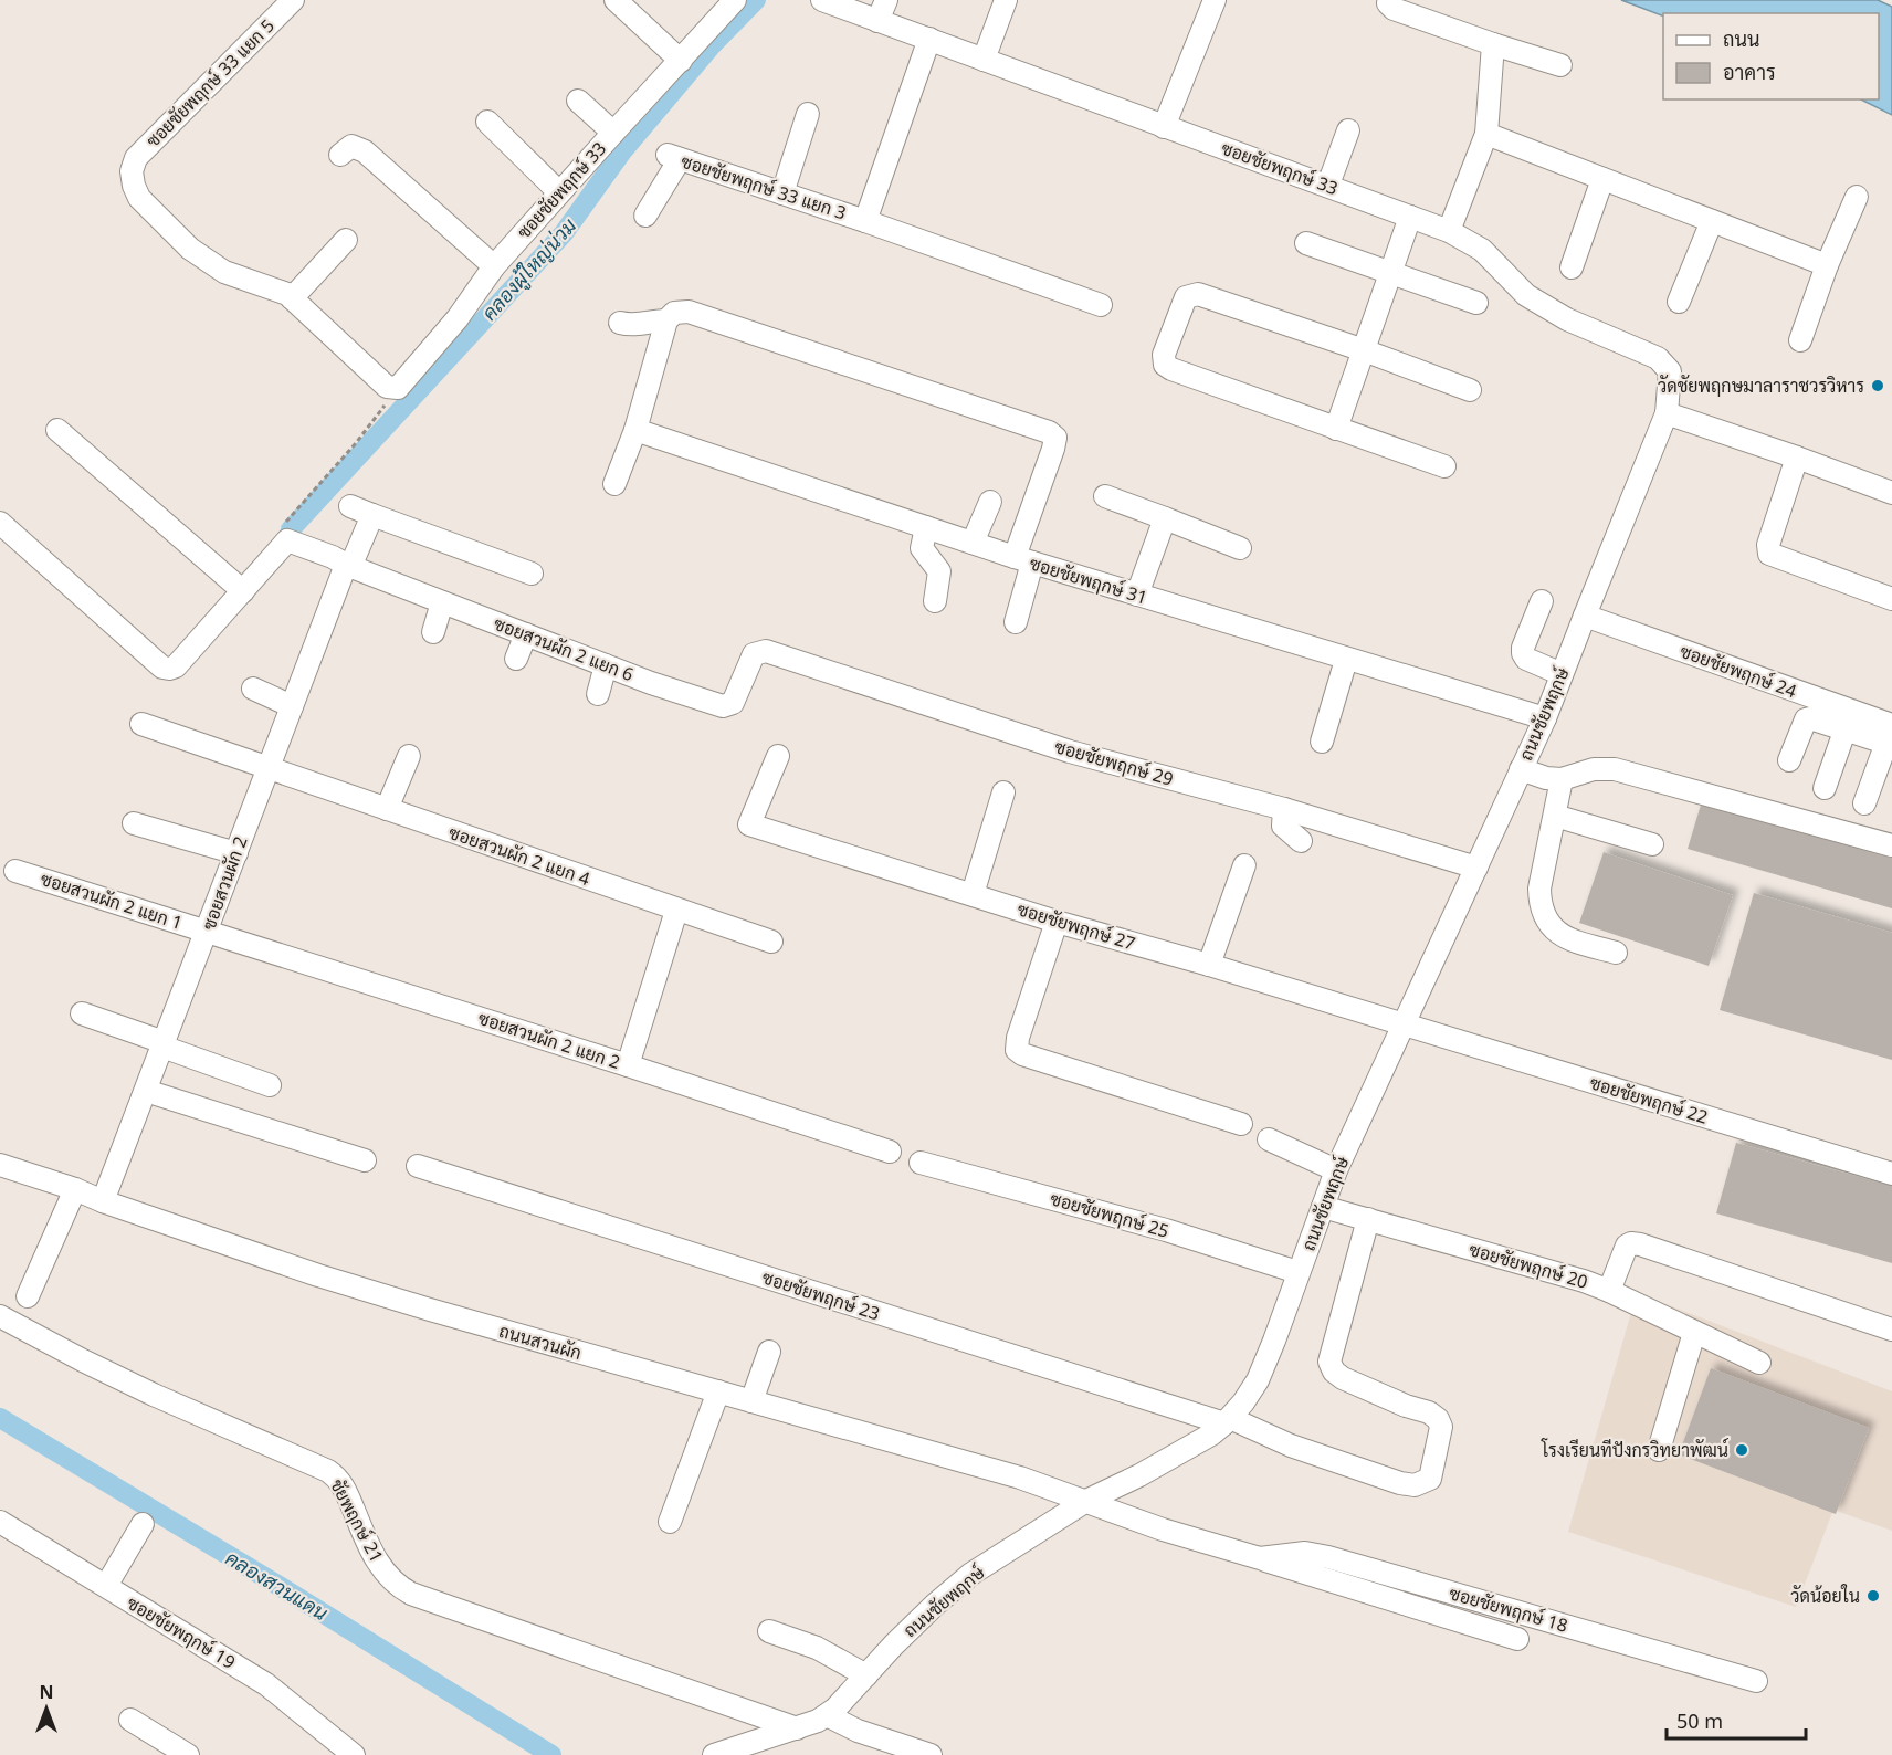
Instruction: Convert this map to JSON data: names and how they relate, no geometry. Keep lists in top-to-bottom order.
{
  "streets": {
    "street": [
      "ซอยชัยพฤกษ์ 33 แยก 5",
      "ซอยชัยพฤกษ์ 33",
      "ซอยชัยพฤกษ์ 33 แยก 3",
      "ซอยชัยพฤกษ์ 31",
      "ซอยสวนผัก 2 แยก 6",
      "ซอยชัยพฤกษ์ 24",
      "ถนนชัยพฤกษ์",
      "ซอยชัยพฤกษ์ 29",
      "ซอยสวนผัก 2 แยก 4",
      "ซอยสวนผัก 2",
      "ซอยสวนผัก 2 แยก 1",
      "ซอยชัยพฤกษ์ 27",
      "ซอยสวนผัก 2 แยก 2",
      "ซอยชัยพฤกษ์ 22",
      "ซอยชัยพฤกษ์ 25",
      "ซอยชัยพฤกษ์ 20",
      "ซอยชัยพฤกษ์ 23",
      "ถนนสวนผัก",
      "ชัยพฤกษ์ 21",
      "ซอยชัยพฤกษ์ 18",
      "ซอยชัยพฤกษ์ 19"
    ]
  },
  "crossings": [
    ["ซอยชัยพฤกษ์ 33 แยก 5", "ซอยชัยพฤกษ์ 33"],
    ["ซอยชัยพฤกษ์ 33", "ซอยชัยพฤกษ์ 33 แยก 3"],
    ["ซอยชัยพฤกษ์ 33", "ถนนชัยพฤกษ์"],
    ["ซอยชัยพฤกษ์ 31", "ถนนชัยพฤกษ์"],
    ["ซอยสวนผัก 2 แยก 6", "ซอยชัยพฤกษ์ 29"],
    ["ซอยสวนผัก 2 แยก 6", "ซอยสวนผัก 2"],
    ["ซอยชัยพฤกษ์ 24", "ถนนชัยพฤกษ์"],
    ["ถนนชัยพฤกษ์", "ซอยชัยพฤกษ์ 29"],
    ["ถนนชัยพฤกษ์", "ซอยชัยพฤกษ์ 27"],
    ["ถนนชัยพฤกษ์", "ซอยชัยพฤกษ์ 22"],
    ["ถนนชัยพฤกษ์", "ซอยชัยพฤกษ์ 25"],
    ["ถนนชัยพฤกษ์", "ซอยชัยพฤกษ์ 20"],
    ["ถนนชัยพฤกษ์", "ซอยชัยพฤกษ์ 23"],
    ["ถนนชัยพฤกษ์", "ถนนสวนผัก"],
    ["ถนนชัยพฤกษ์", "ชัยพฤกษ์ 21"],
    ["ถนนชัยพฤกษ์", "ซอยชัยพฤกษ์ 18"],
    ["ซอยสวนผัก 2 แยก 4", "ซอยสวนผัก 2"],
    ["ซอยสวนผัก 2", "ซอยสวนผัก 2 แยก 1"],
    ["ซอยสวนผัก 2", "ซอยสวนผัก 2 แยก 2"],
    ["ซอยสวนผัก 2", "ถนนสวนผัก"],
    ["ซอยสวนผัก 2 แยก 1", "ซอยสวนผัก 2 แยก 2"],
    ["ซอยชัยพฤกษ์ 27", "ซอยชัยพฤกษ์ 22"],
    ["ซอยชัยพฤกษ์ 20", "ซอยชัยพฤกษ์ 23"],
    ["ถนนสวนผัก", "ซอยชัยพฤกษ์ 18"]
  ],
  "water": ["คลองผู้ใหญ่น่วม", "คลองสวนแดน"],
  "places": ["วัดชัยพฤกษมาลาราชวรวิหาร", "โรงเรียนทีปังกรวิทยาพัฒน์", "วัดน้อยใน"],
  "legend": ["ถนน", "อาคาร"],
  "scale_bar": "50 m",
  "north": "top"
}
